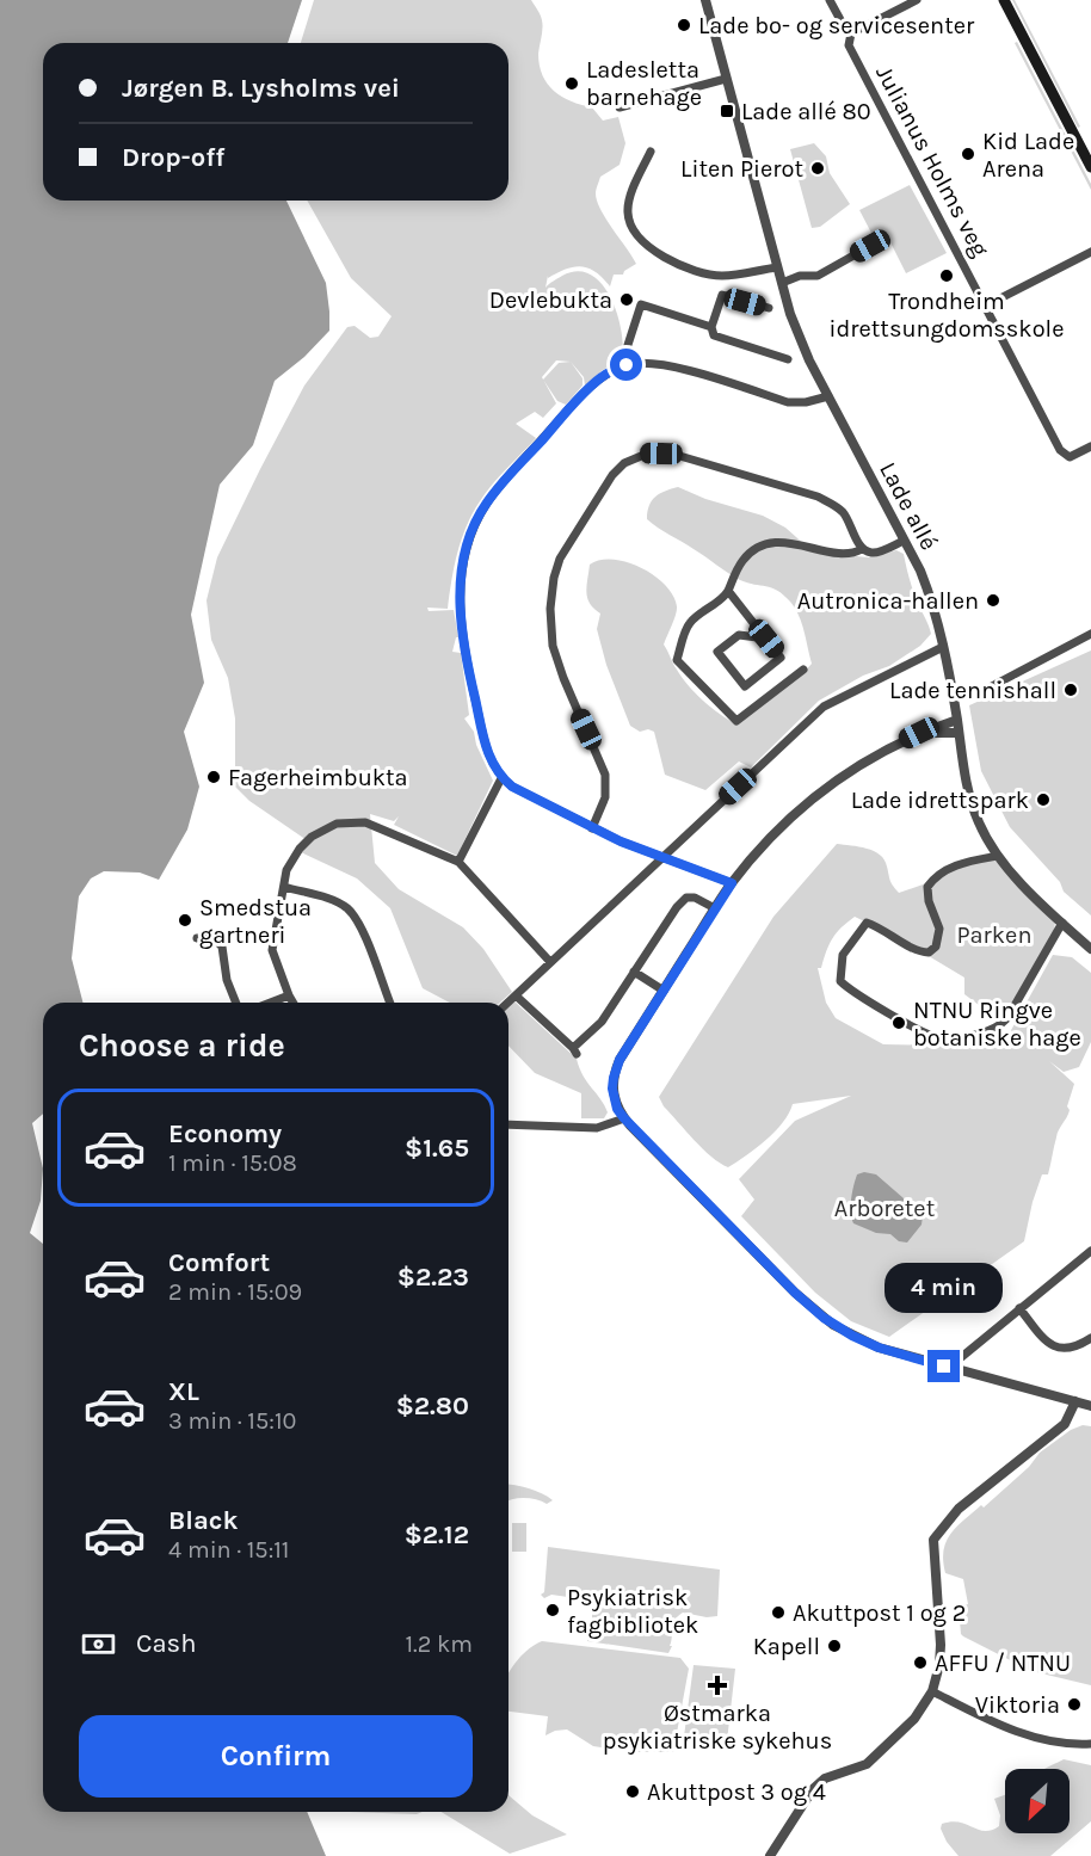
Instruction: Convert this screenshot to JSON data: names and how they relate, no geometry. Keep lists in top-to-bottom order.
{
  "streets": {
    "street": ["Julianus Holms veg", "Lade allé"]
  },
  "parks": ["Parken", "Arboretet"],
  "places": {
    "other": [
      "Lade bo- og servicesenter",
      "Ladesletta barnehage",
      "Kid Lade Arena",
      "Liten Pierot",
      "Trondheim idrettsungdomsskole",
      "Devlebukta",
      "Autronica-hallen",
      "Lade tennishall",
      "Fagerheimbukta",
      "Lade idrettspark",
      "Smedstua gartneri",
      "NTNU Ringve botaniske hage",
      "Psykiatrisk fagbibliotek",
      "Akuttpost 1 og 2",
      "Kapell",
      "AFFU / NTNU",
      "Viktoria",
      "Akuttpost 3 og 4"
    ],
    "transit": ["Lade allé 80"],
    "health": ["Østmarka psykiatriske sykehus"]
  },
  "north": "bottom left",
  "page": {
    "banner": ["Jørgen B. Lysholms vei", "Drop-off"],
    "heading": "Choose a ride",
    "list": [
      {
        "name": "Economy",
        "note": "1 min · 15:08",
        "value": "$1.65"
      },
      {
        "name": "Comfort",
        "note": "2 min · 15:09",
        "value": "$2.23"
      },
      {
        "name": "XL",
        "note": "3 min · 15:10",
        "value": "$2.80"
      },
      {
        "name": "Black",
        "note": "4 min · 15:11",
        "value": "$2.12"
      }
    ],
    "bubble": "4 min",
    "pay": ["Cash", "1.2 km"],
    "buttons": "Confirm"
  }
}
